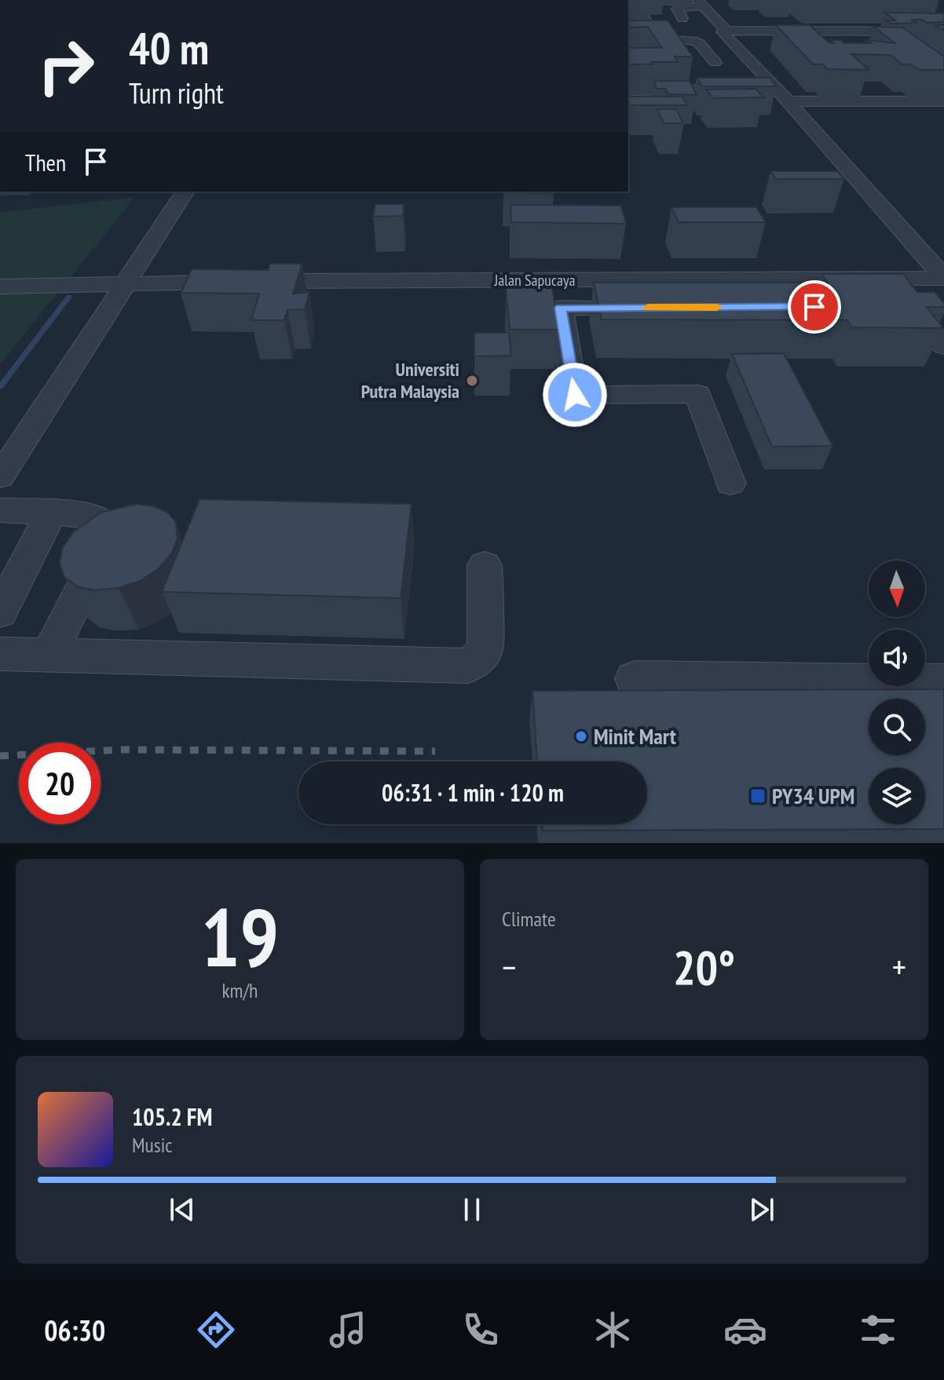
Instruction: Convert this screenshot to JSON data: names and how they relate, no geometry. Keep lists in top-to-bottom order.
{
  "streets": {
    "street": ["Jalan Sapucaya"]
  },
  "places": {
    "other": ["Universiti Putra Malaysia", "Minit Mart"],
    "transit": ["PY34 UPM"]
  },
  "north": "bottom",
  "page": {
    "turn": ["40 m", "Turn right"],
    "then": "Then",
    "limit": "20",
    "trip": "06:31 · 1 min · 120 m",
    "tile": [
      ["19", "km/h"],
      "Climate"
    ],
    "heat": ["−", "20°", "+"],
    "song": ["105.2 FM", "Music"],
    "tabs": "06:30"
  }
}
